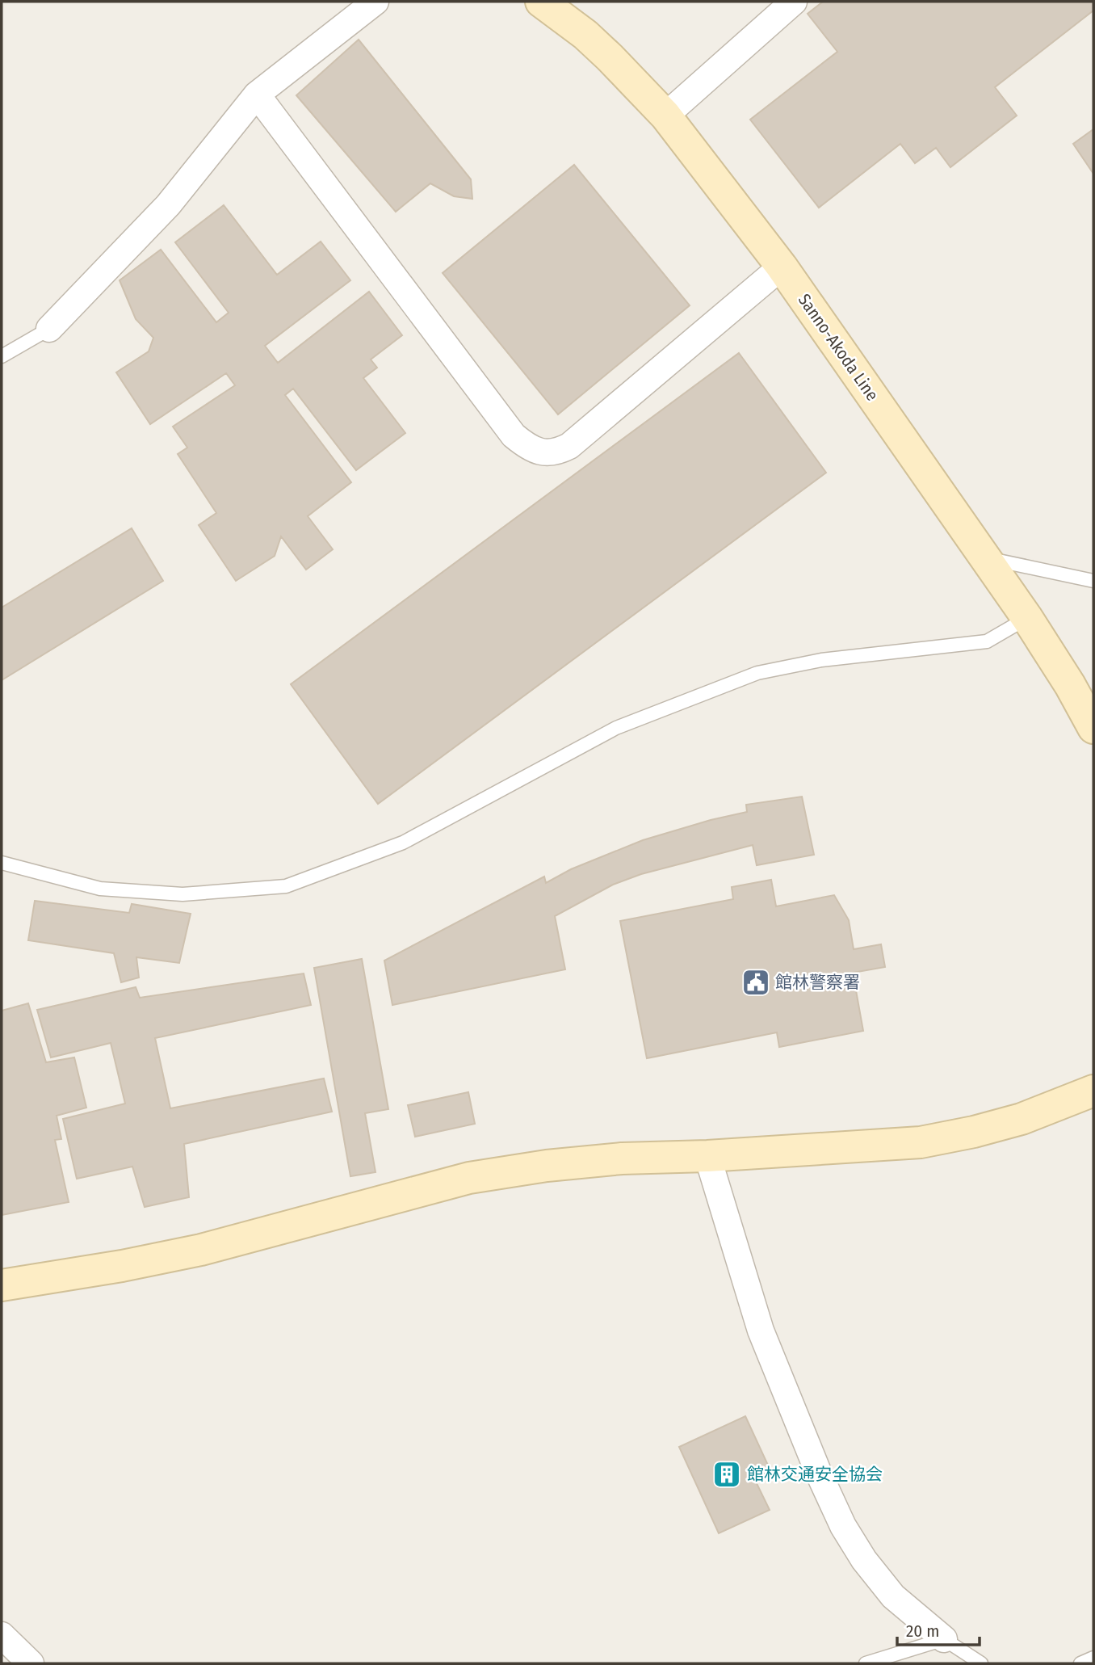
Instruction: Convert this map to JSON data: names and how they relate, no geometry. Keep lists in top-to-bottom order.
{
  "streets": {
    "street": ["Sanno-Akoda Line"]
  },
  "places": {
    "public building": ["館林警察署"],
    "building": ["館林交通安全協会"]
  },
  "scale_bar": "20 m"
}
